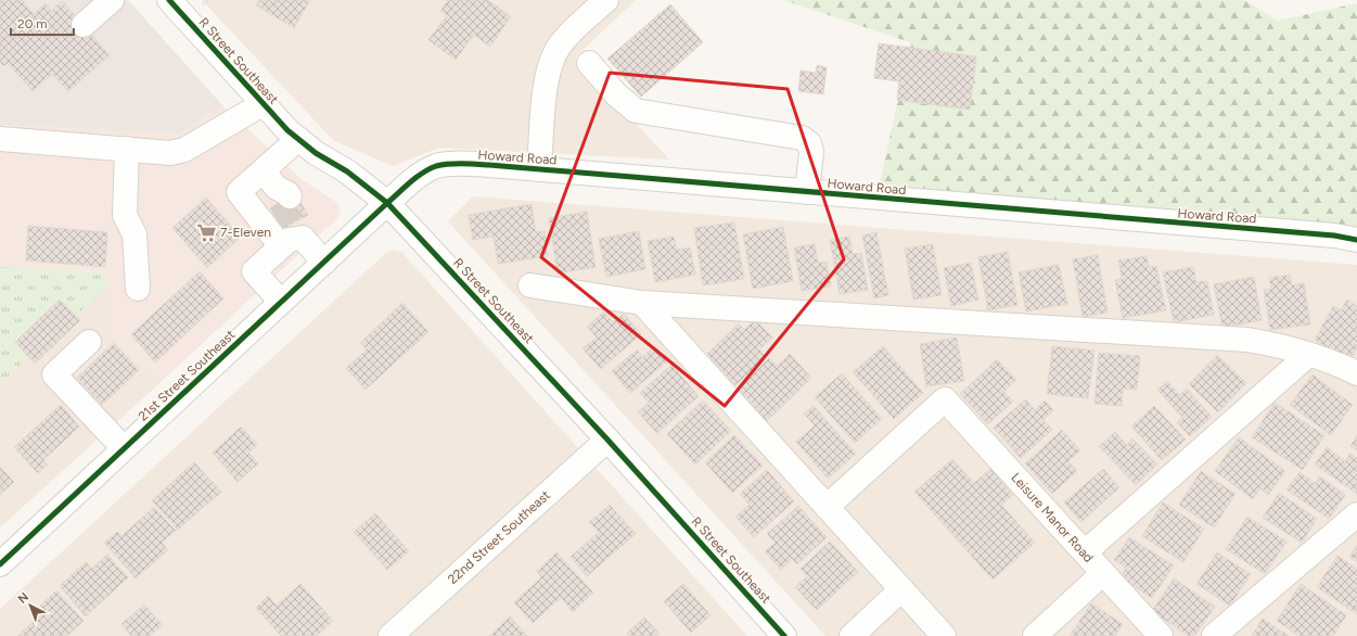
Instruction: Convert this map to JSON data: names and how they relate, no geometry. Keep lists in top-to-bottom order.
{
  "streets": {
    "street": [
      "R Street Southeast",
      "Howard Road",
      "21st Street Southeast",
      "Leisure Manor Road",
      "22nd Street Southeast"
    ]
  },
  "crossings": [
    ["R Street Southeast", "Howard Road"],
    ["R Street Southeast", "21st Street Southeast"],
    ["R Street Southeast", "22nd Street Southeast"],
    ["Howard Road", "21st Street Southeast"]
  ],
  "places": {
    "supermarket": ["7-Eleven"]
  },
  "scale_bar": "20 m",
  "north": "top left"
}
